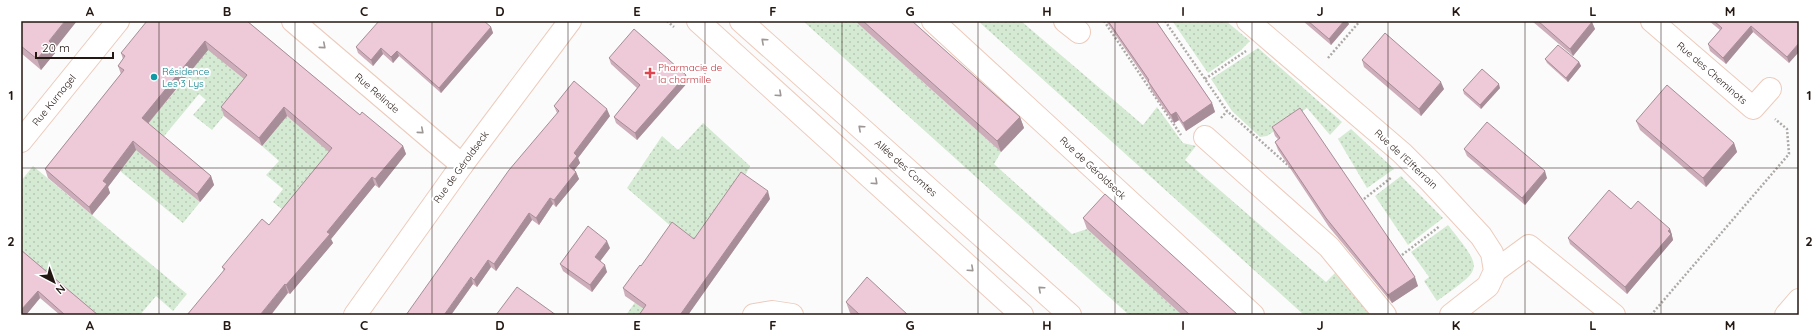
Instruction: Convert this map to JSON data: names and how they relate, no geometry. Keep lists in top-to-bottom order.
{
  "streets": {
    "street": [
      "Rue des Cheminots",
      "Rue Relinde",
      "Rue Kurnagel",
      "Rue de l'Elfterrain",
      "Rue de Géroldseck",
      "Allée des Comtes"
    ]
  },
  "crossings": [
    ["Rue Relinde", "Rue de Géroldseck"]
  ],
  "one_way": ["Rue Relinde"],
  "places": {
    "health": ["Pharmacie de la charmille"],
    "other": ["Résidence Les 3 Lys"]
  },
  "scale_bar": "20 m",
  "north": "bottom right",
  "grid": {
    "columns": [
      "A",
      "B",
      "C",
      "D",
      "E",
      "F",
      "G",
      "H",
      "I",
      "J",
      "K",
      "L",
      "M"
    ],
    "rows": ["1", "2"]
  }
}
